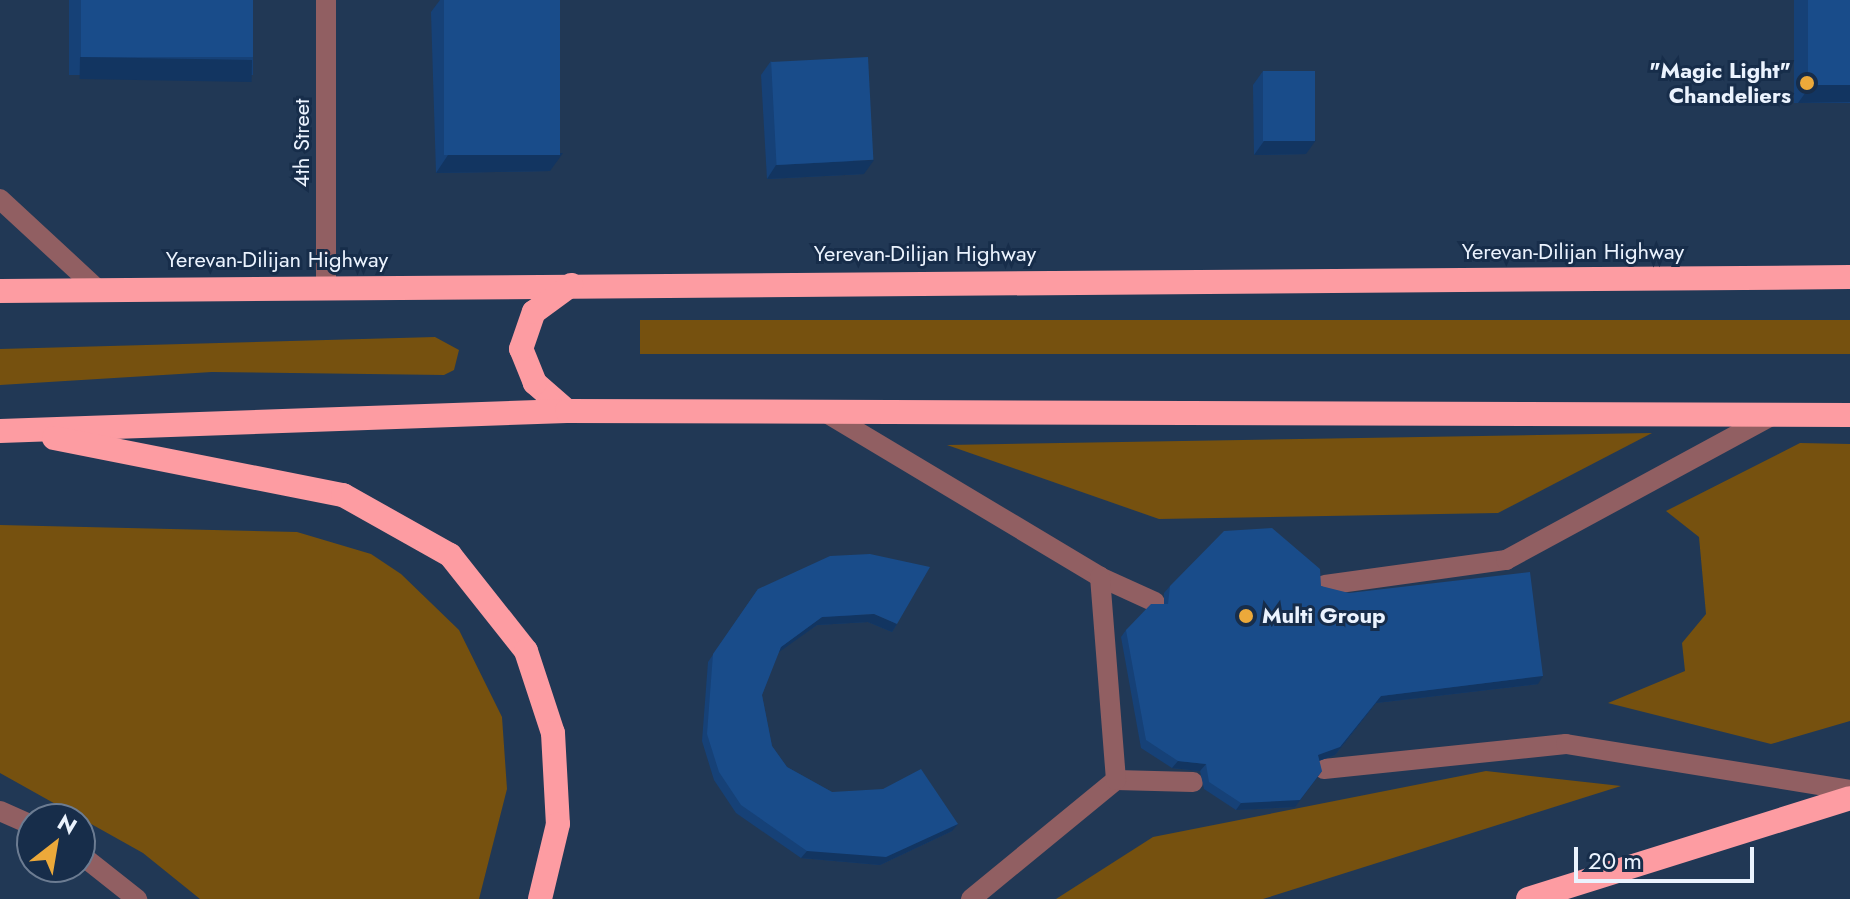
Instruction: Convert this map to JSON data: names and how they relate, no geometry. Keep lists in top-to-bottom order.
{
  "streets": {
    "highway": ["Yerevan-Dilijan Highway"],
    "street": ["4th Street"]
  },
  "crossings": [
    ["4th Street", "Yerevan-Dilijan Highway"]
  ],
  "places": ["\"Magic Light\" Chandeliers", "Multi Group"],
  "scale_bar": "20 m",
  "north": "top right"
}
